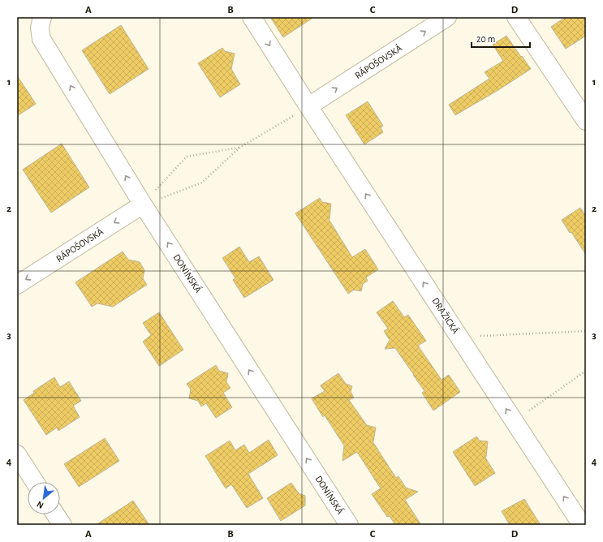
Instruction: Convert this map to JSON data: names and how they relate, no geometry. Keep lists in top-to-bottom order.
{
  "streets": {
    "street": ["RÁPOŠOVSKÁ", "DONÍNSKÁ", "DRAŽICKÁ"]
  },
  "crossings": [
    ["RÁPOŠOVSKÁ", "DONÍNSKÁ"],
    ["RÁPOŠOVSKÁ", "DRAŽICKÁ"]
  ],
  "one_way": ["DONÍNSKÁ"],
  "scale_bar": "20 m",
  "north": "bottom left",
  "grid": {
    "columns": [
      "A",
      "B",
      "C",
      "D"
    ],
    "rows": [
      "1",
      "2",
      "3",
      "4"
    ]
  }
}
